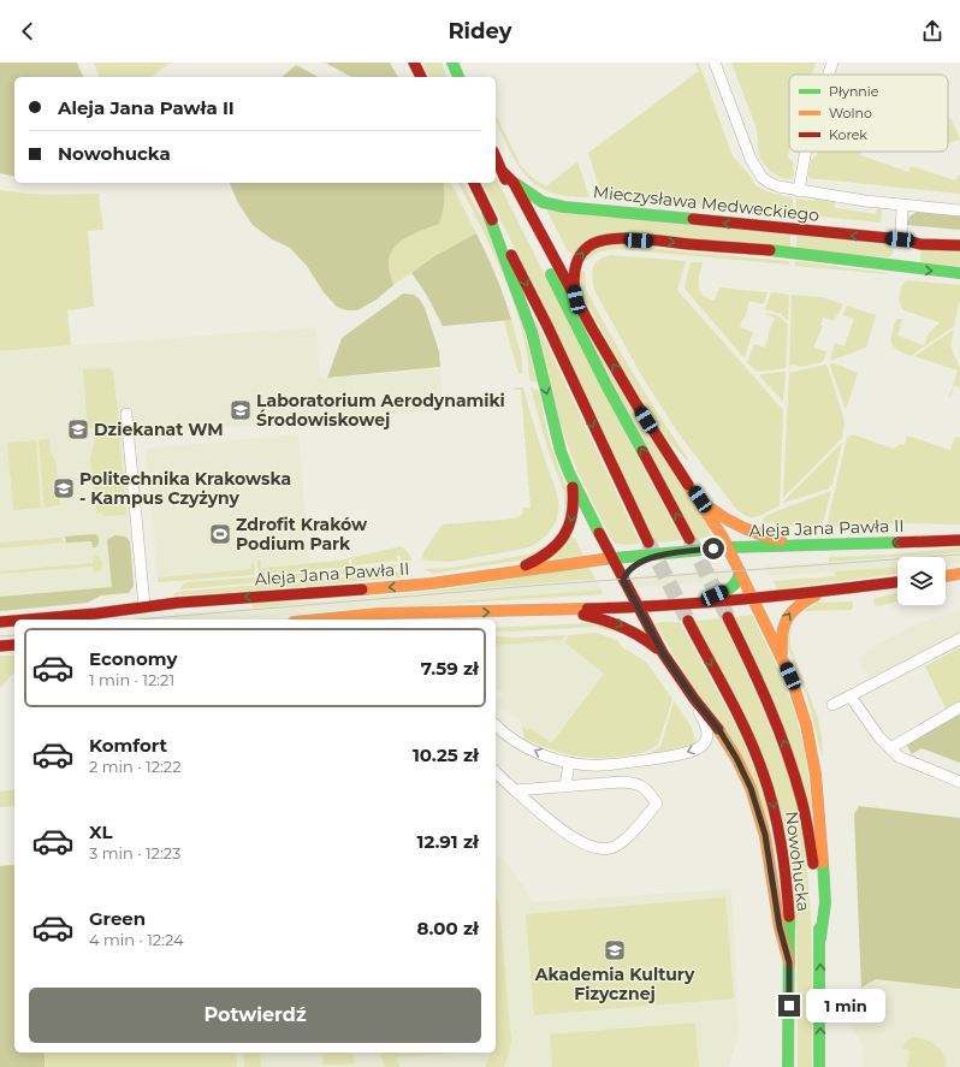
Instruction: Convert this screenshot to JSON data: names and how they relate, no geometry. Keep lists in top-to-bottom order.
{
  "streets": {
    "main road": ["Mieczysława Medweckiego", "Aleja Jana Pawła II", "Nowohucka"]
  },
  "places": {
    "school or university": [
      "Laboratorium Aerodynamiki Środowiskowej",
      "Dziekanat WM",
      "Politechnika Krakowska - Kampus Czyżyny",
      "Akademia Kultury Fizycznej"
    ],
    "sports": ["Zdrofit Kraków Podium Park"]
  },
  "legend": ["Płynnie", "Wolno", "Korek"],
  "page": {
    "header": "Ridey",
    "banner": ["Aleja Jana Pawła II", "Nowohucka"],
    "list": [
      {
        "name": "Economy",
        "note": "1 min · 12:21",
        "value": "7.59 zł"
      },
      {
        "name": "Komfort",
        "note": "2 min · 12:22",
        "value": "10.25 zł"
      },
      {
        "name": "XL",
        "note": "3 min · 12:23",
        "value": "12.91 zł"
      },
      {
        "name": "Green",
        "note": "4 min · 12:24",
        "value": "8.00 zł"
      }
    ],
    "buttons": "Potwierdź",
    "bubble": "1 min"
  }
}
